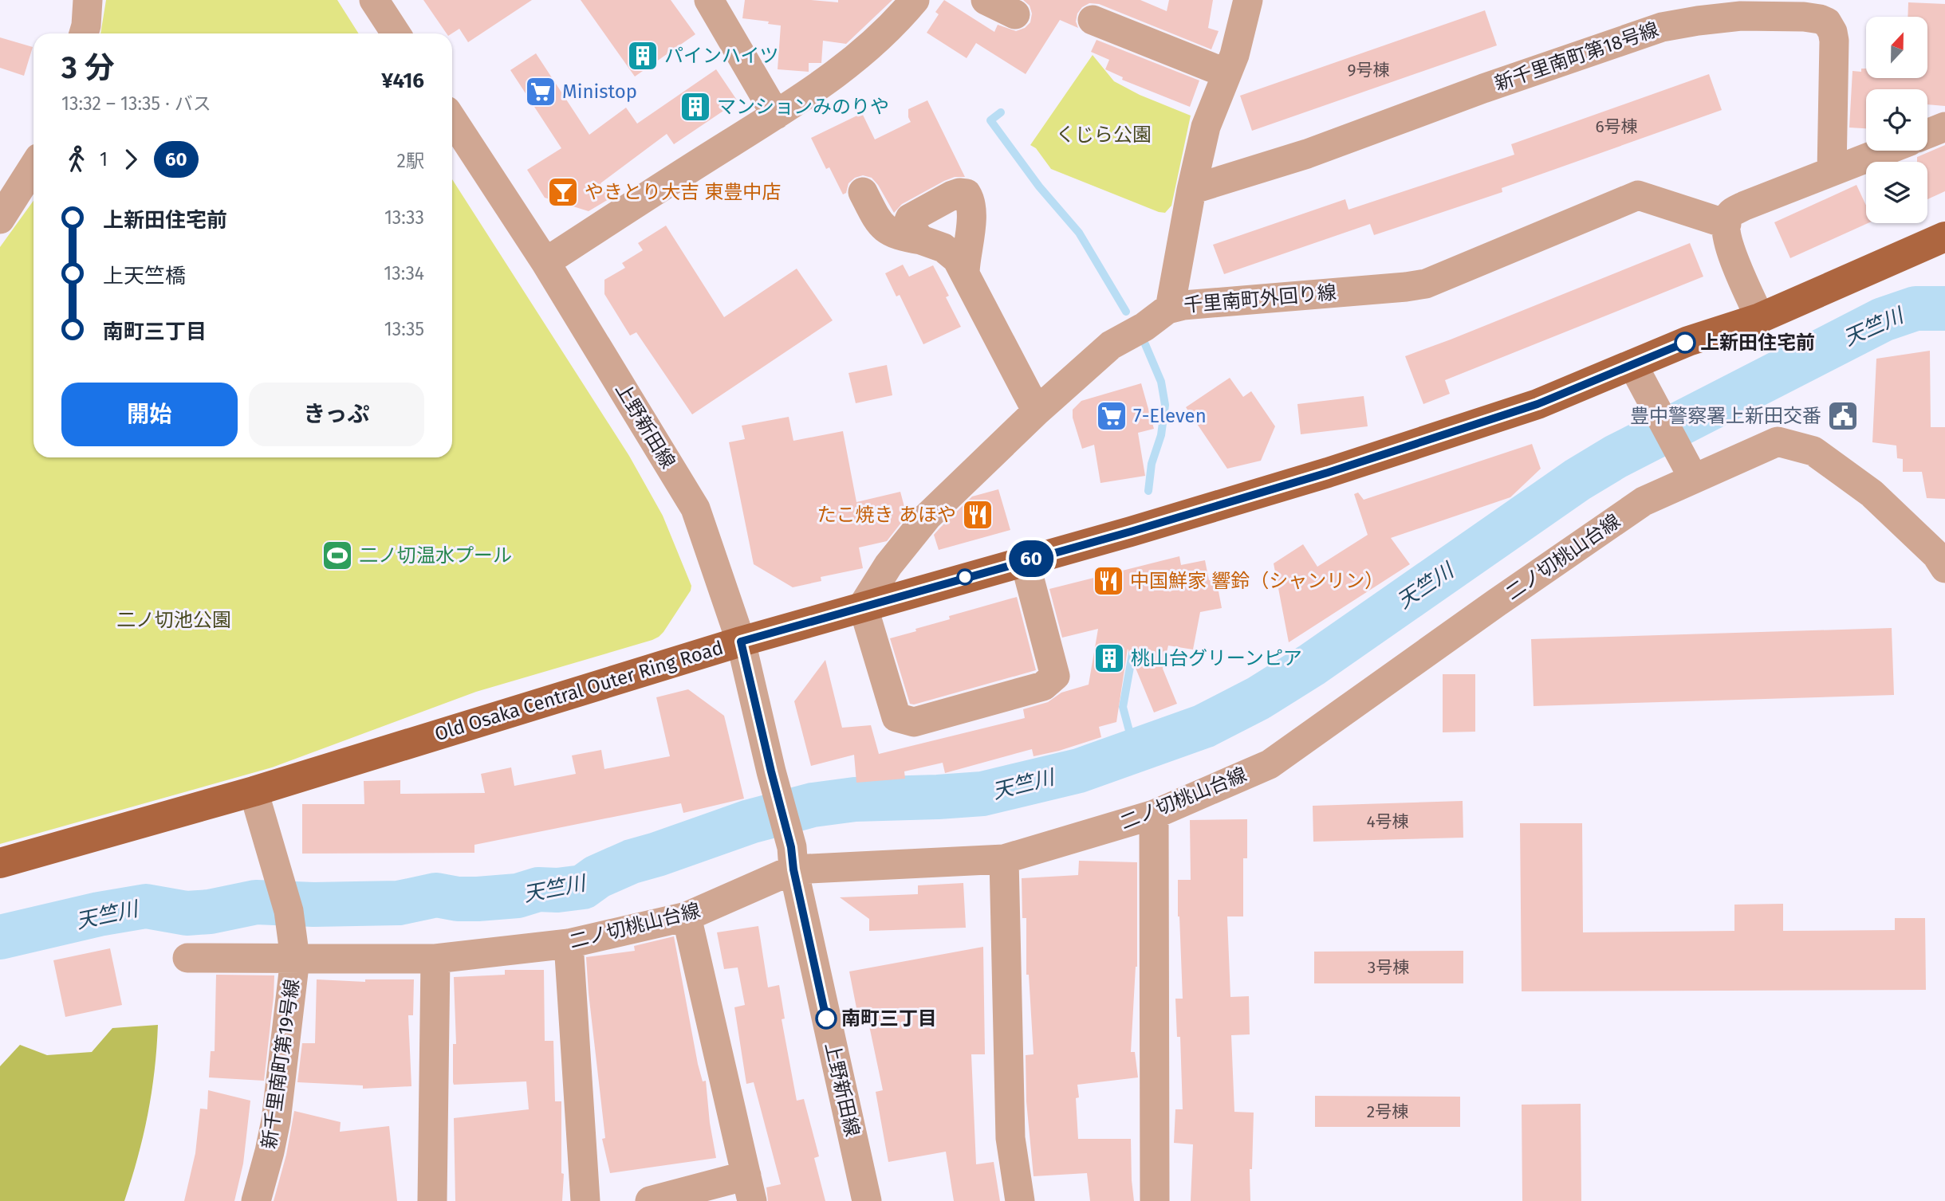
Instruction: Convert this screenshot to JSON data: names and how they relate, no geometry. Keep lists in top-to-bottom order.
{
  "streets": {
    "main road": ["Old Osaka Central Outer Ring Road"],
    "street": [
      "新千里南町第18号線",
      "千里南町外回り線",
      "上野新田線",
      "二ノ切桃山台線",
      "新千里南町第19号線"
    ]
  },
  "crossings": [
    ["千里南町外回り線", "Old Osaka Central Outer Ring Road"],
    ["上野新田線", "二ノ切桃山台線"],
    ["上野新田線", "Old Osaka Central Outer Ring Road"],
    ["二ノ切桃山台線", "新千里南町第19号線"]
  ],
  "water": ["天竺川"],
  "parks": ["くじら公園", "二ノ切池公園"],
  "places": {
    "building": ["パインハイツ", "マンションみのりや", "桃山台グリーンピア"],
    "supermarket": ["Ministop", "7-Eleven"],
    "bar": ["やきとり大吉 東豊中店"],
    "other": ["上新田住宅前", "南町三丁目"],
    "public building": ["豊中警察署上新田交番"],
    "restaurant": ["たこ焼き あほや", "中国鮮家 響鈴（シャンリン）"],
    "sports": ["二ノ切温水プール"]
  },
  "lines": ["bus line 60"],
  "house_numbers": [
    "9号棟",
    "6号棟",
    "4号棟",
    "3号棟",
    "2号棟"
  ],
  "north": "top",
  "page": {
    "on_map": "60",
    "heading": ["3 分", "13:32 – 13:35 · バス", "¥416"],
    "legs": ["1", "60", "2駅"],
    "list": [
      {
        "name": "上新田住宅前",
        "value": "13:33"
      },
      {
        "name": "上天竺橋",
        "value": "13:34"
      },
      {
        "name": "南町三丁目",
        "value": "13:35"
      }
    ],
    "buttons": ["開始", "きっぷ"]
  }
}
